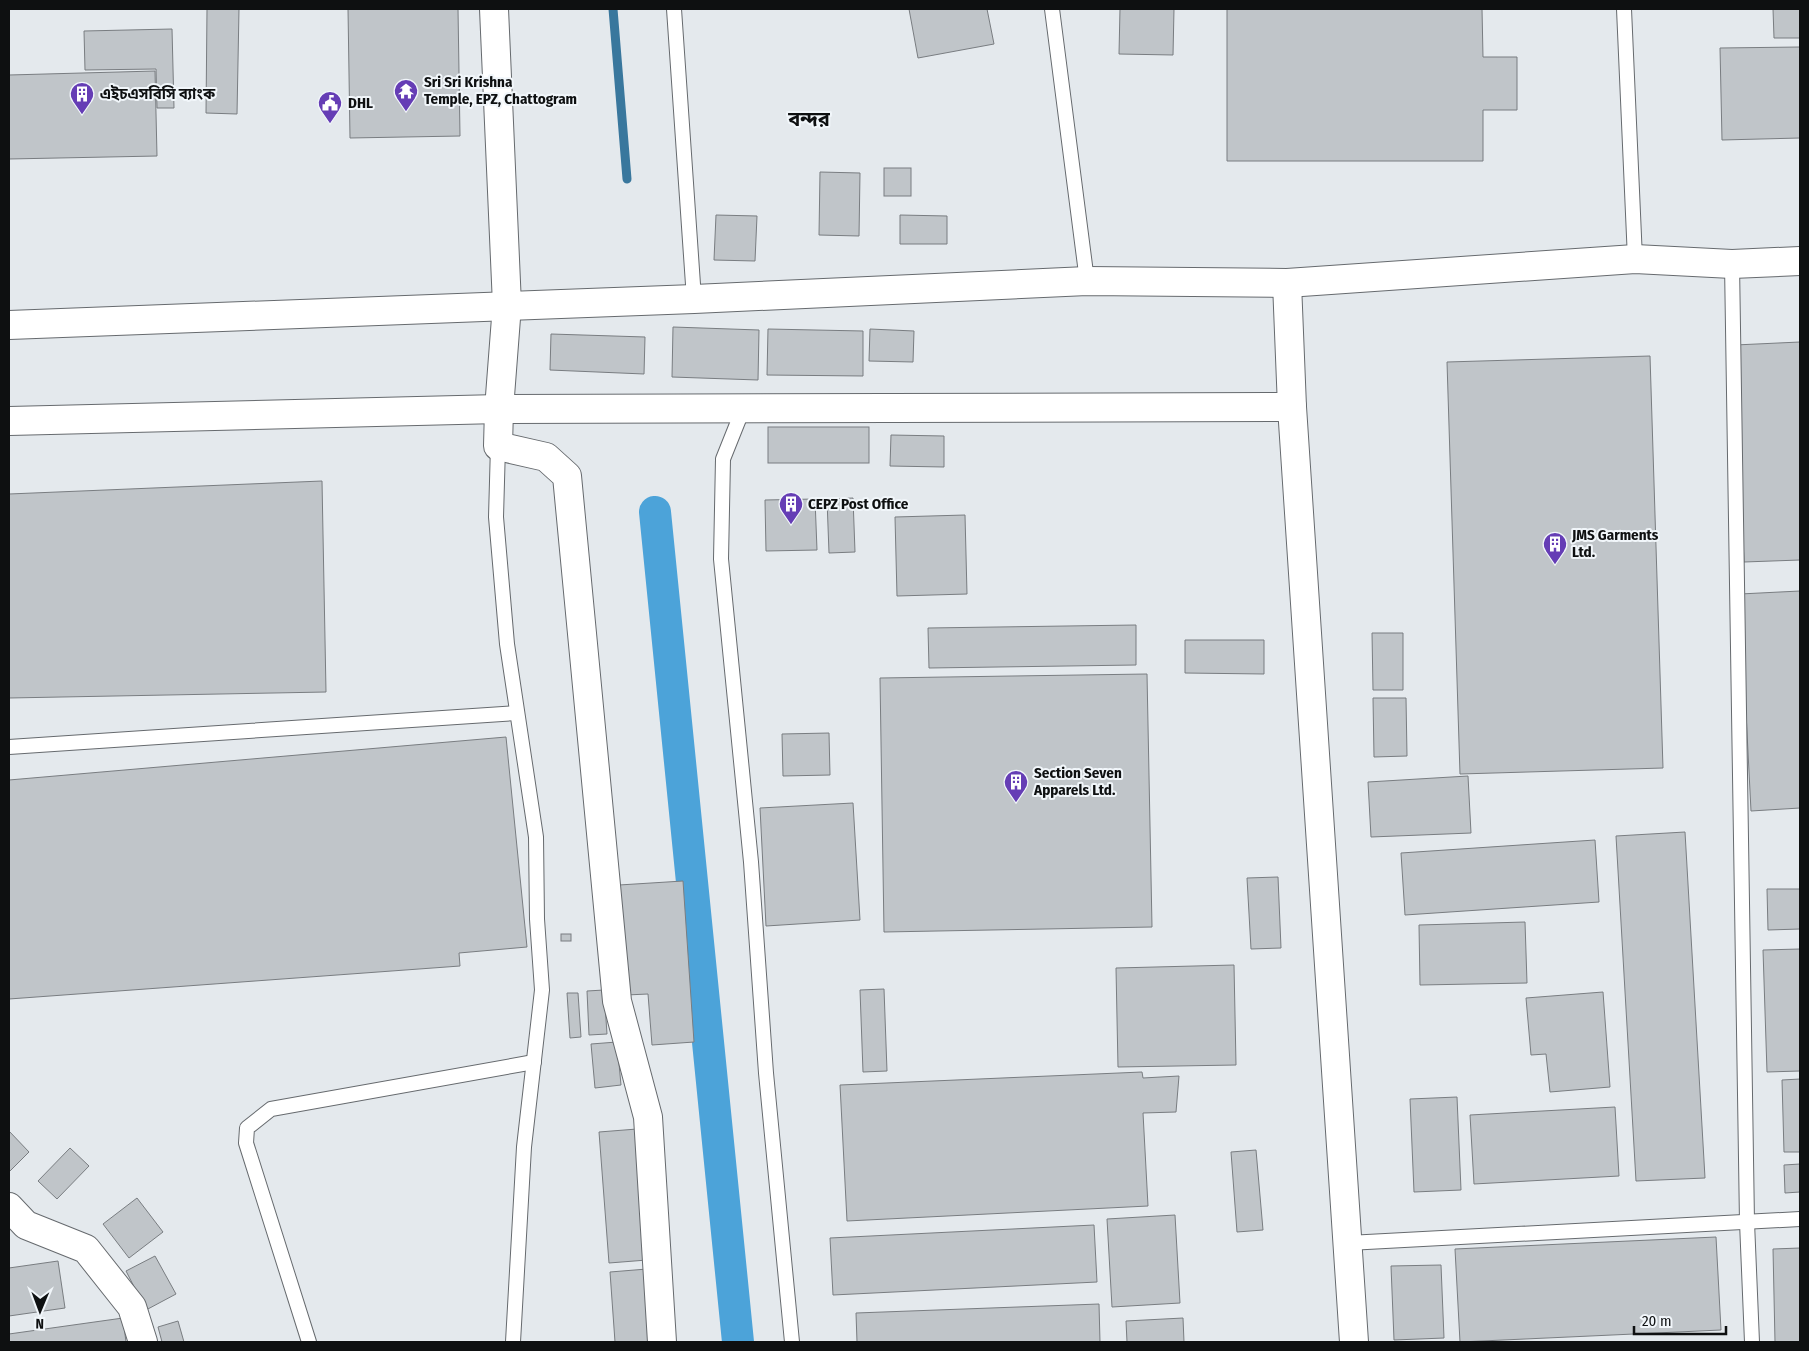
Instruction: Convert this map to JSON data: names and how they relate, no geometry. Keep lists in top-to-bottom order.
{
  "districts": ["বন্দর"],
  "places": {
    "temple": ["Sri Sri Krishna Temple, EPZ, Chattogram"],
    "building": [
      "এইচএসবিসি ব্যাংক",
      "CEPZ Post Office",
      "JMS Garments Ltd.",
      "Section Seven Apparels Ltd."
    ],
    "public building": ["DHL"]
  },
  "scale_bar": "20 m",
  "north": "bottom"
}
